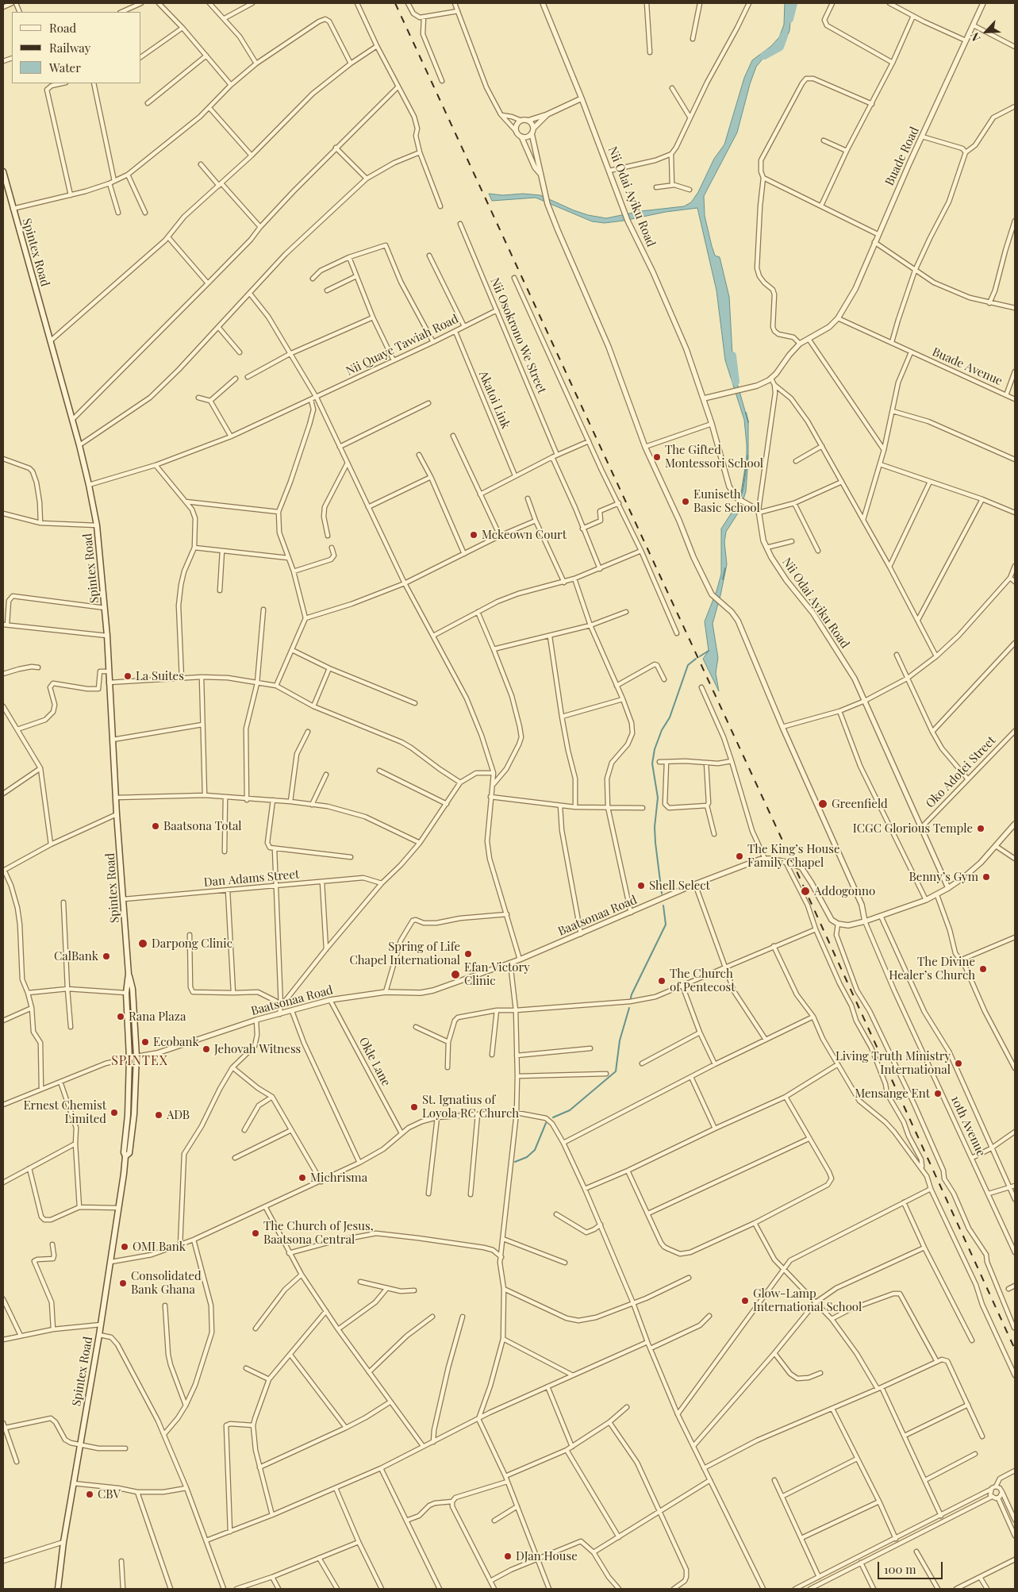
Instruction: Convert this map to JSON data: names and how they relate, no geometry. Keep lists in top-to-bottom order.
{
  "streets": {
    "main road": ["Spintex Road"],
    "street": [
      "Buade Road",
      "Nii Odai Ayiku Road",
      "Nii Osokrono We Street",
      "Nii Quaye Tawiah Road",
      "Buade Avenue",
      "Akatoi Link",
      "Oko Adotei Street",
      "Dan Adams Street",
      "Baatsonaa Road",
      "Okle Lane",
      "10th Avenue"
    ]
  },
  "crossings": [
    ["Buade Road", "Buade Avenue"],
    ["Nii Odai Ayiku Road", "Oko Adotei Street"],
    ["Spintex Road", "Nii Quaye Tawiah Road"],
    ["Spintex Road", "Dan Adams Street"],
    ["Spintex Road", "Baatsonaa Road"],
    ["Nii Osokrono We Street", "Nii Quaye Tawiah Road"],
    ["Nii Quaye Tawiah Road", "Akatoi Link"],
    ["Baatsonaa Road", "Okle Lane"]
  ],
  "districts": ["SPINTEX"],
  "places": [
    "The Gifted Montessori School",
    "Euniseth Basic School",
    "Mckeown Court",
    "La Suites",
    "Greenfield",
    "Baatsona Total",
    "ICGC Glorious Temple",
    "The King’s House Family Chapel",
    "Benny’s Gym",
    "Shell Select",
    "Addogonno",
    "Darpong Clinic",
    "Spring of Life Chapel International",
    "CalBank",
    "The Divine Healer’s Church",
    "Efan Victory Clinic",
    "The Church of Pentecost",
    "Rana Plaza",
    "Ecobank",
    "Jehovah Witness",
    "Living Truth Ministry International",
    "Mensange Ent",
    "St. Ignatius of Loyola RC Church",
    "Ernest Chemist Limited",
    "ADB",
    "Michrisma",
    "The Church of Jesus, Baatsona Central",
    "OMI Bank",
    "Consolidated Bank Ghana",
    "Glow-Lamp International School",
    "CBV",
    "DJan House"
  ],
  "legend": ["Road", "Railway", "Water"],
  "scale_bar": "100 m",
  "north": "bottom left"
}
